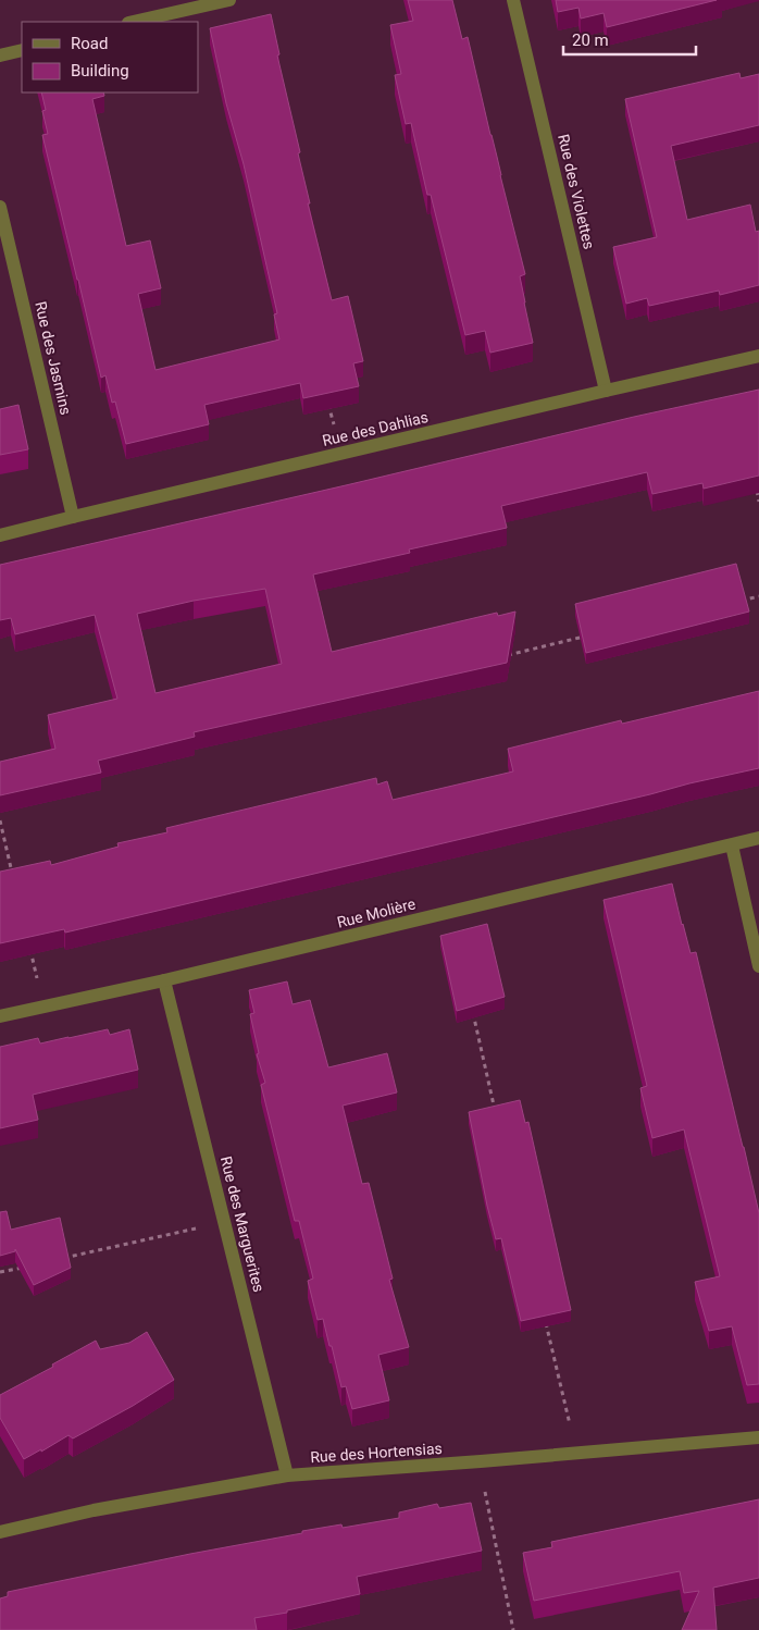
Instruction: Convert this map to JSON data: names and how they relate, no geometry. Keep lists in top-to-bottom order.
{
  "streets": {
    "street": [
      "Rue des Violettes",
      "Rue des Jasmins",
      "Rue des Dahlias",
      "Rue Molière",
      "Rue des Marguerites",
      "Rue des Hortensias"
    ]
  },
  "crossings": [
    ["Rue des Violettes", "Rue des Dahlias"],
    ["Rue des Jasmins", "Rue des Dahlias"],
    ["Rue Molière", "Rue des Marguerites"],
    ["Rue des Marguerites", "Rue des Hortensias"]
  ],
  "legend": ["Road", "Building"],
  "scale_bar": "20 m"
}
